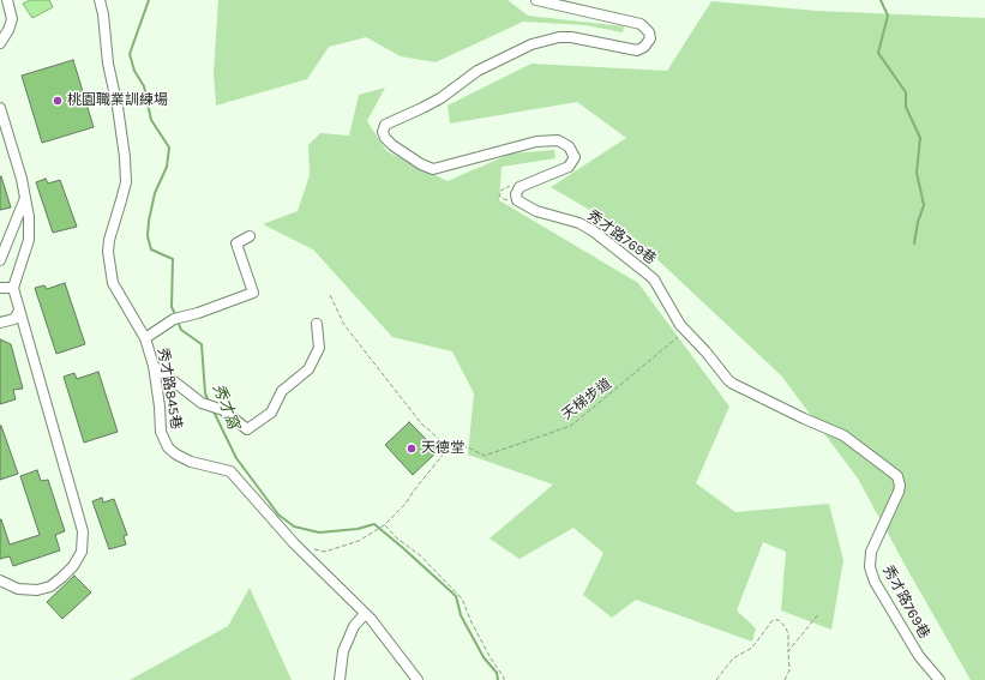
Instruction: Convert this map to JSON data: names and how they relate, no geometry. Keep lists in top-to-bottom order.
{
  "streets": {
    "street": ["秀才路769巷", "秀才路845巷"],
    "path": ["天梯步道"]
  },
  "crossings": [
    ["秀才路769巷", "天梯步道"]
  ],
  "water": ["秀才窩"],
  "places": ["桃園職業訓練場", "天德堂"]
}
